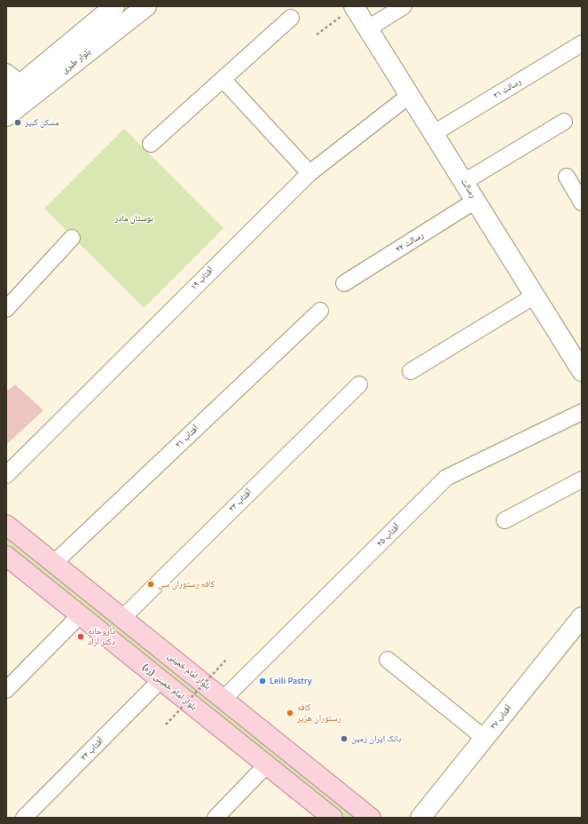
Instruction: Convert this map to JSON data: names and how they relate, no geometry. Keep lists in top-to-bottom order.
{
  "streets": {
    "main road": [
      "بلوار طبری",
      "رسالت",
      "بلوار امام خمینی",
      "بلوار امام خمینی (ره)",
      "آفتاب ۲۷"
    ],
    "street": [
      "رسالت ۲۱",
      "رسالت ۲۲",
      "آفتاب ۱۹",
      "آفتاب ۲۱",
      "آفتاب ۲۳",
      "آفتاب ۲۵",
      "آفتاب ۳۲"
    ]
  },
  "crossings": [
    ["رسالت ۲۱", "رسالت"],
    ["رسالت", "رسالت ۲۲"],
    ["رسالت", "آفتاب ۱۹"],
    ["آفتاب ۲۱", "بلوار امام خمینی"],
    ["آفتاب ۲۳", "بلوار امام خمینی"],
    ["آفتاب ۲۵", "بلوار امام خمینی"],
    ["بلوار امام خمینی (ره)", "آفتاب ۳۲"]
  ],
  "parks": ["بوستان مادر"],
  "places": [
    "مسکن کبیر",
    "کافه رستوران سی",
    "داروخانه دکتر آزاد",
    "Leili Pastry",
    "کافه رستوران هژیر",
    "بانک ایران زمین"
  ]
}
